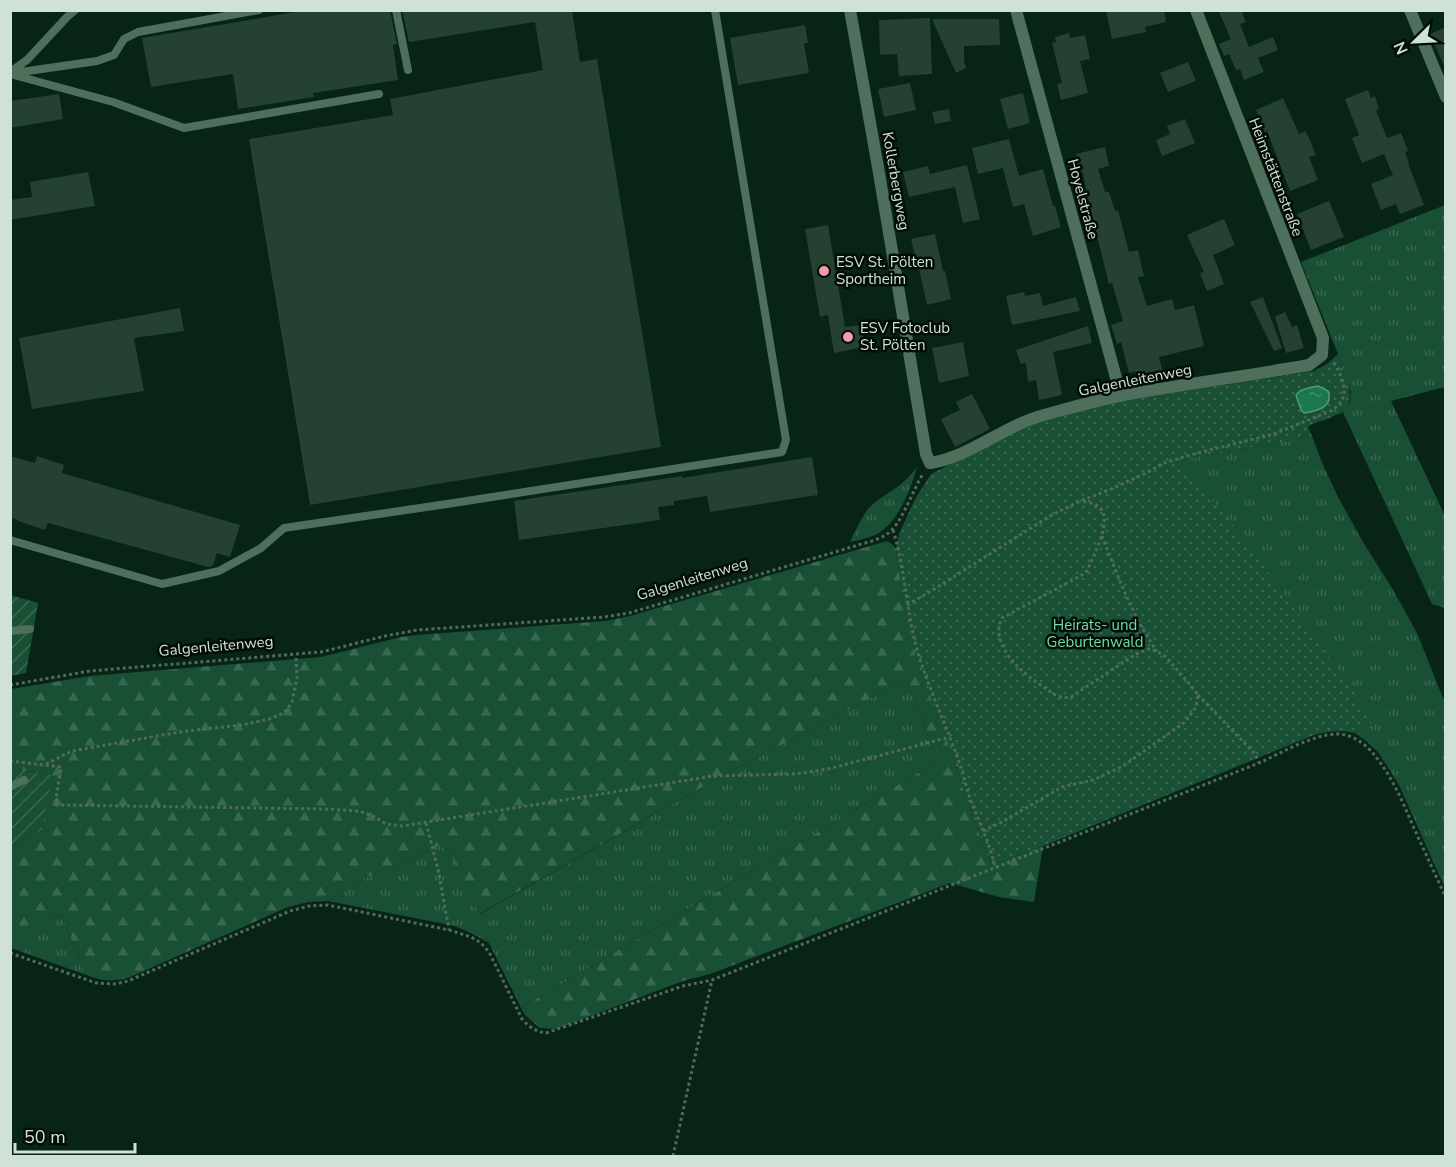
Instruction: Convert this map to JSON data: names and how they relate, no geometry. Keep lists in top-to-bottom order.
{
  "streets": {
    "street": [
      "Heimstättenstraße",
      "Kollerbergweg",
      "Hoyelstraße",
      "Galgenleitenweg"
    ]
  },
  "crossings": [
    ["Heimstättenstraße", "Galgenleitenweg"],
    ["Kollerbergweg", "Galgenleitenweg"],
    ["Hoyelstraße", "Galgenleitenweg"]
  ],
  "parks": ["Heirats- und Geburtenwald"],
  "places": ["ESV St. Pölten Sportheim", "ESV Fotoclub St. Pölten"],
  "scale_bar": "50 m",
  "north": "bottom left"
}
